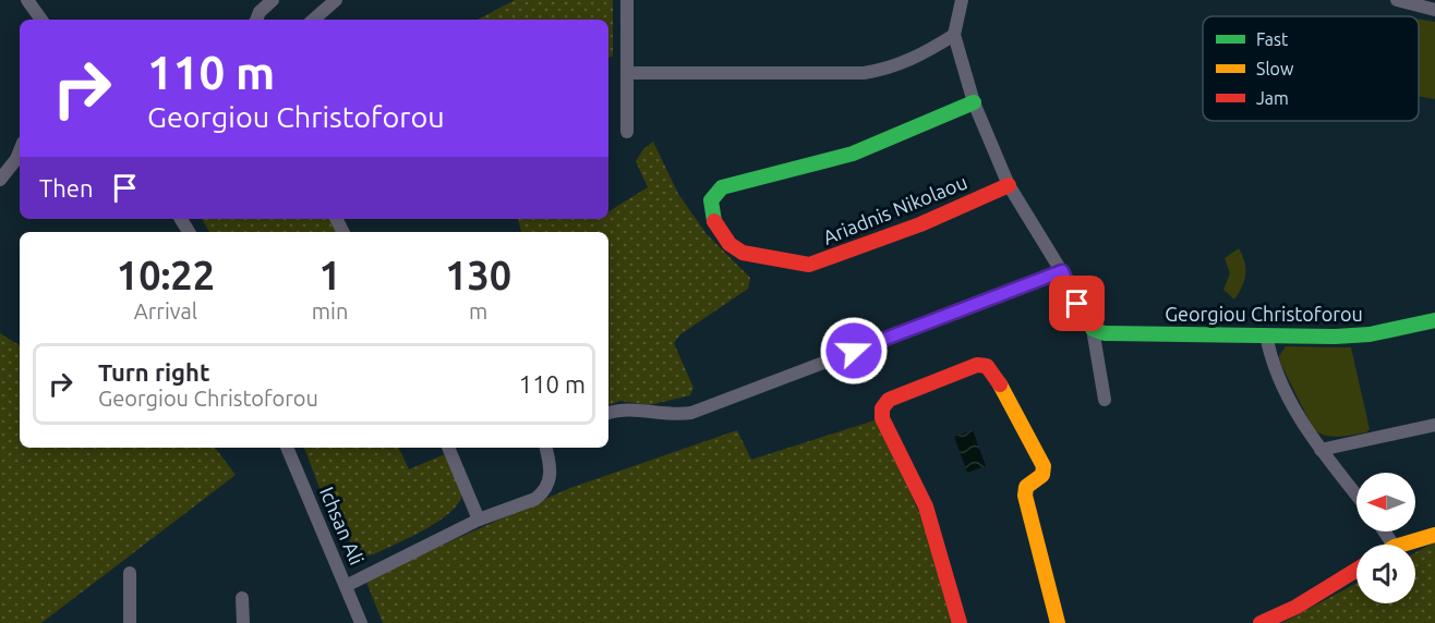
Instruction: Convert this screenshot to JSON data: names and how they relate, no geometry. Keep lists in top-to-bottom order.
{
  "streets": {
    "street": ["Ariadnis Nikolaou", "Georgiou Christoforou", "Ichsan Ali"]
  },
  "legend": ["Fast", "Slow", "Jam"],
  "north": "left",
  "page": {
    "turn": ["110 m", "Georgiou Christoforou"],
    "then": "Then",
    "eta": [
      "10:22",
      "Arrival",
      "1",
      "min",
      "130",
      "m"
    ],
    "list": [
      {
        "name": "Turn right",
        "note": "Georgiou Christoforou",
        "value": "110 m"
      }
    ]
  }
}
